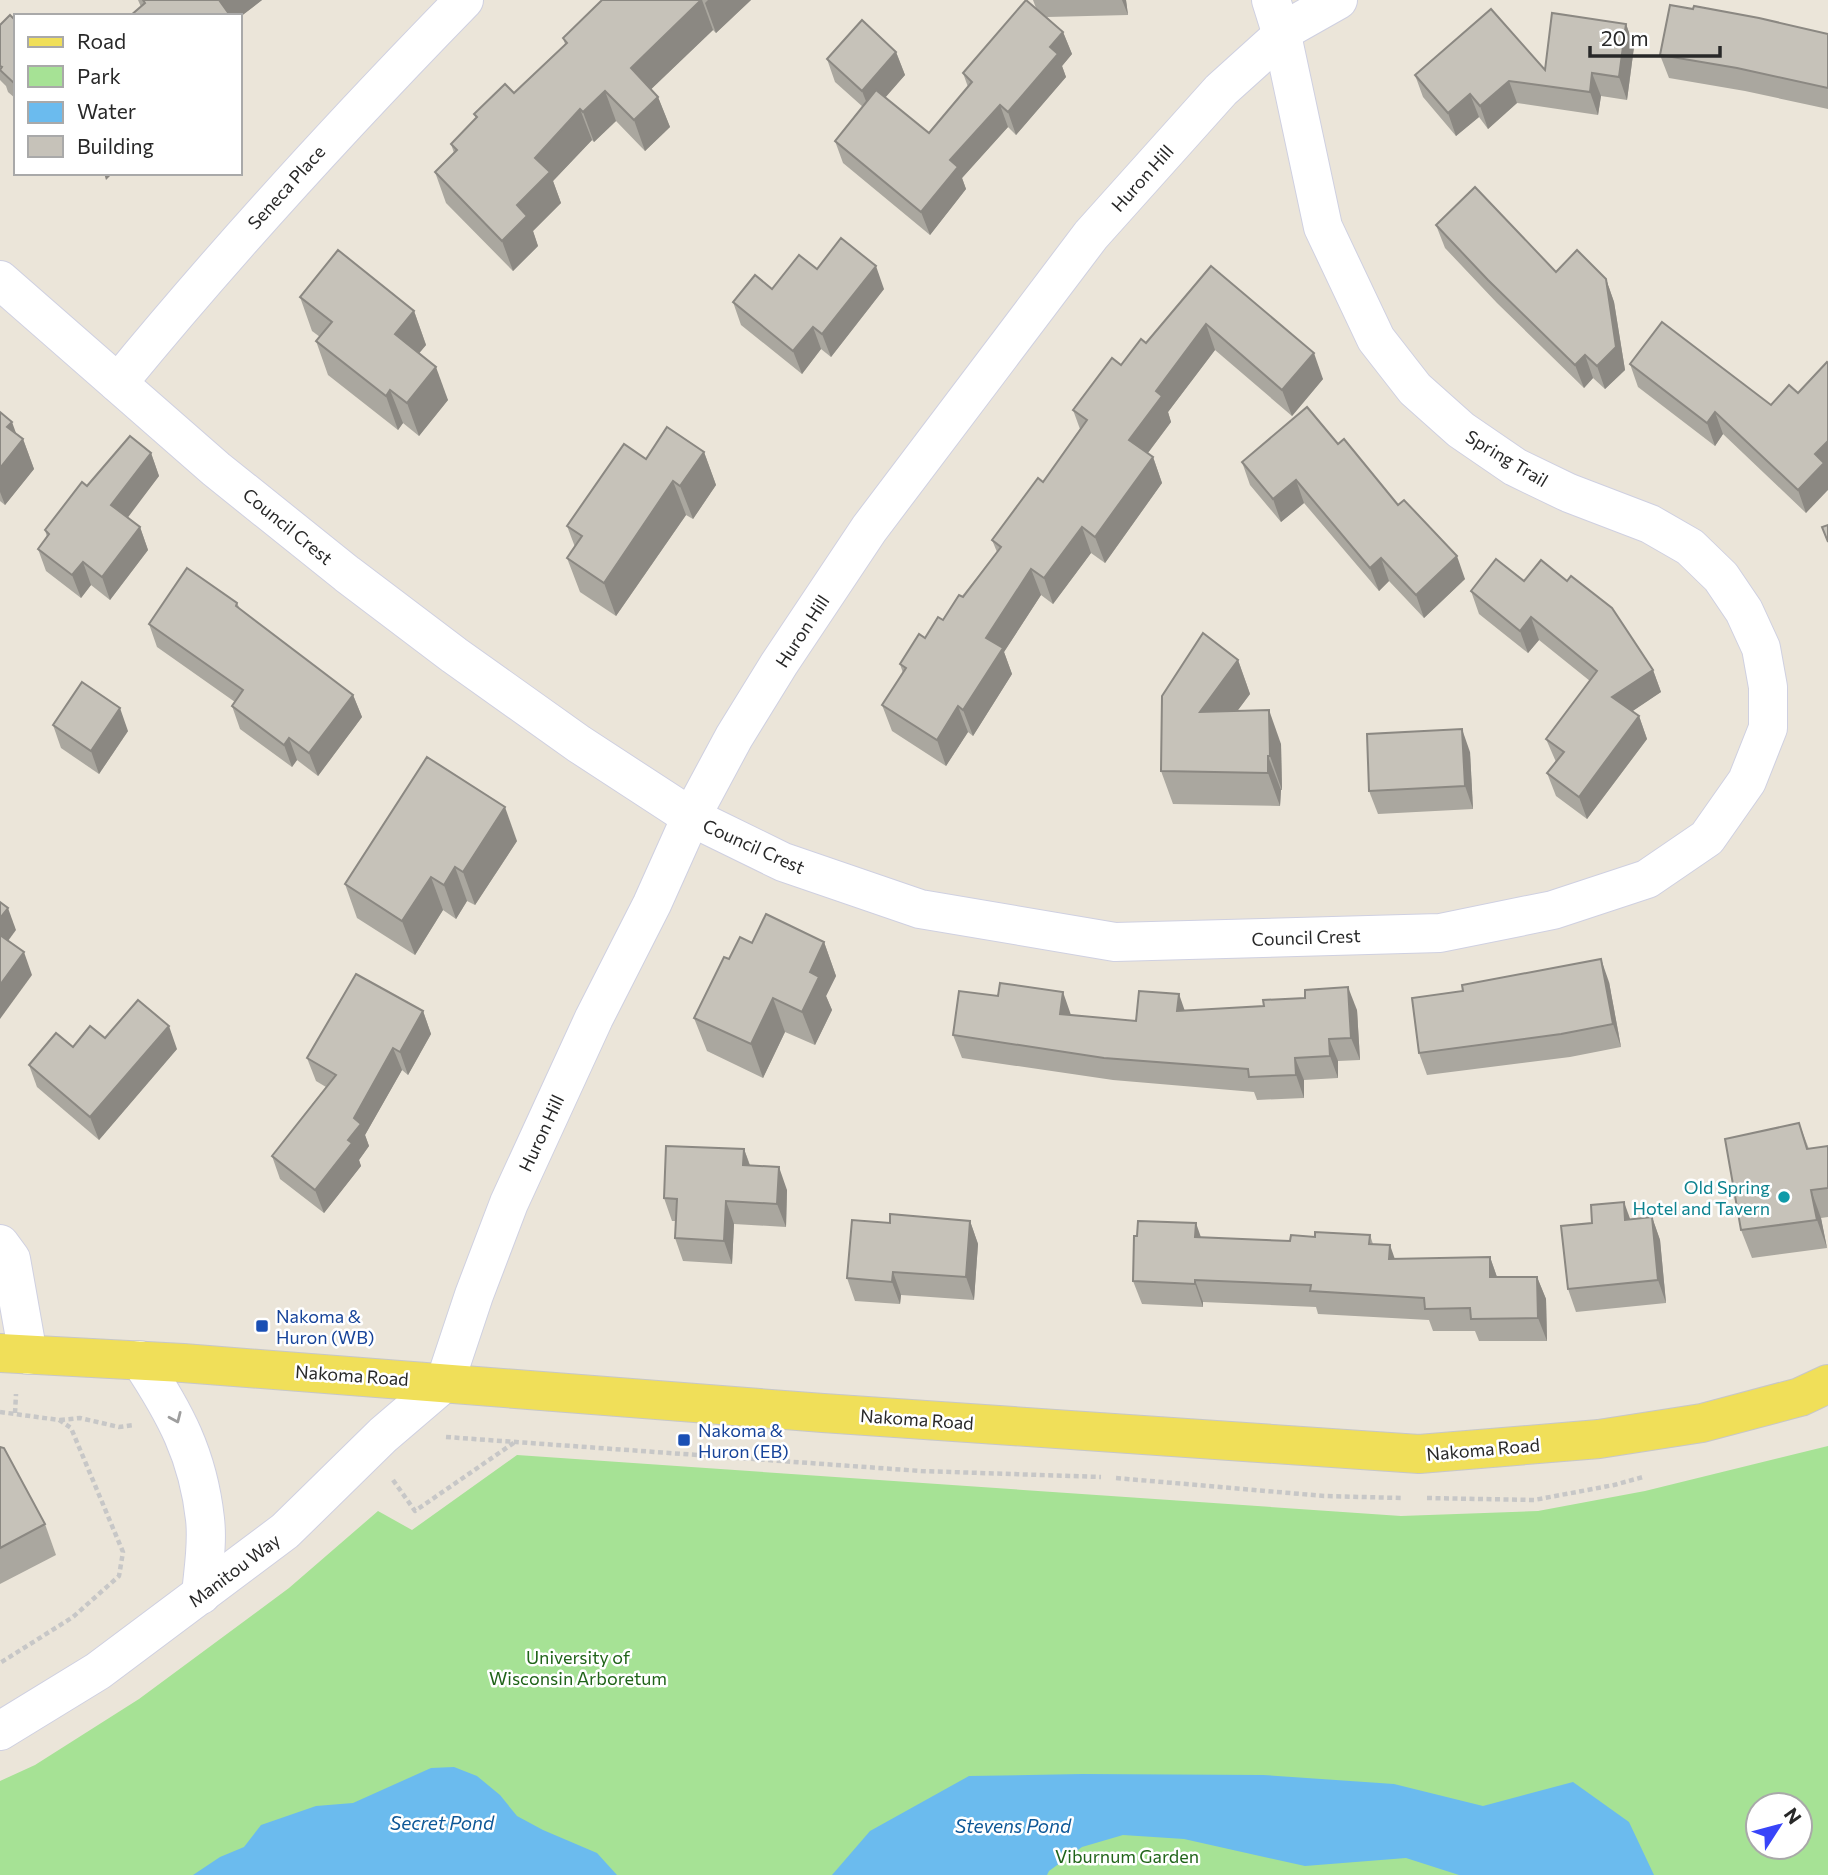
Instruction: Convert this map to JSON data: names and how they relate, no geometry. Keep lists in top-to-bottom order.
{
  "streets": {
    "main road": ["Nakoma Road"],
    "street": [
      "Huron Hill",
      "Seneca Place",
      "Spring Trail",
      "Council Crest",
      "Manitou Way"
    ]
  },
  "crossings": [
    ["Huron Hill", "Spring Trail"],
    ["Huron Hill", "Council Crest"],
    ["Huron Hill", "Nakoma Road"],
    ["Huron Hill", "Manitou Way"],
    ["Seneca Place", "Council Crest"],
    ["Spring Trail", "Council Crest"],
    ["Nakoma Road", "Manitou Way"]
  ],
  "water": ["Secret Pond", "Stevens Pond"],
  "parks": ["University of Wisconsin Arboretum", "Viburnum Garden"],
  "places": {
    "other": ["Old Spring Hotel and Tavern"],
    "transit": ["Nakoma & Huron (WB)", "Nakoma & Huron (EB)"]
  },
  "legend": [
    "Road",
    "Park",
    "Water",
    "Building"
  ],
  "scale_bar": "20 m",
  "north": "top right"
}
